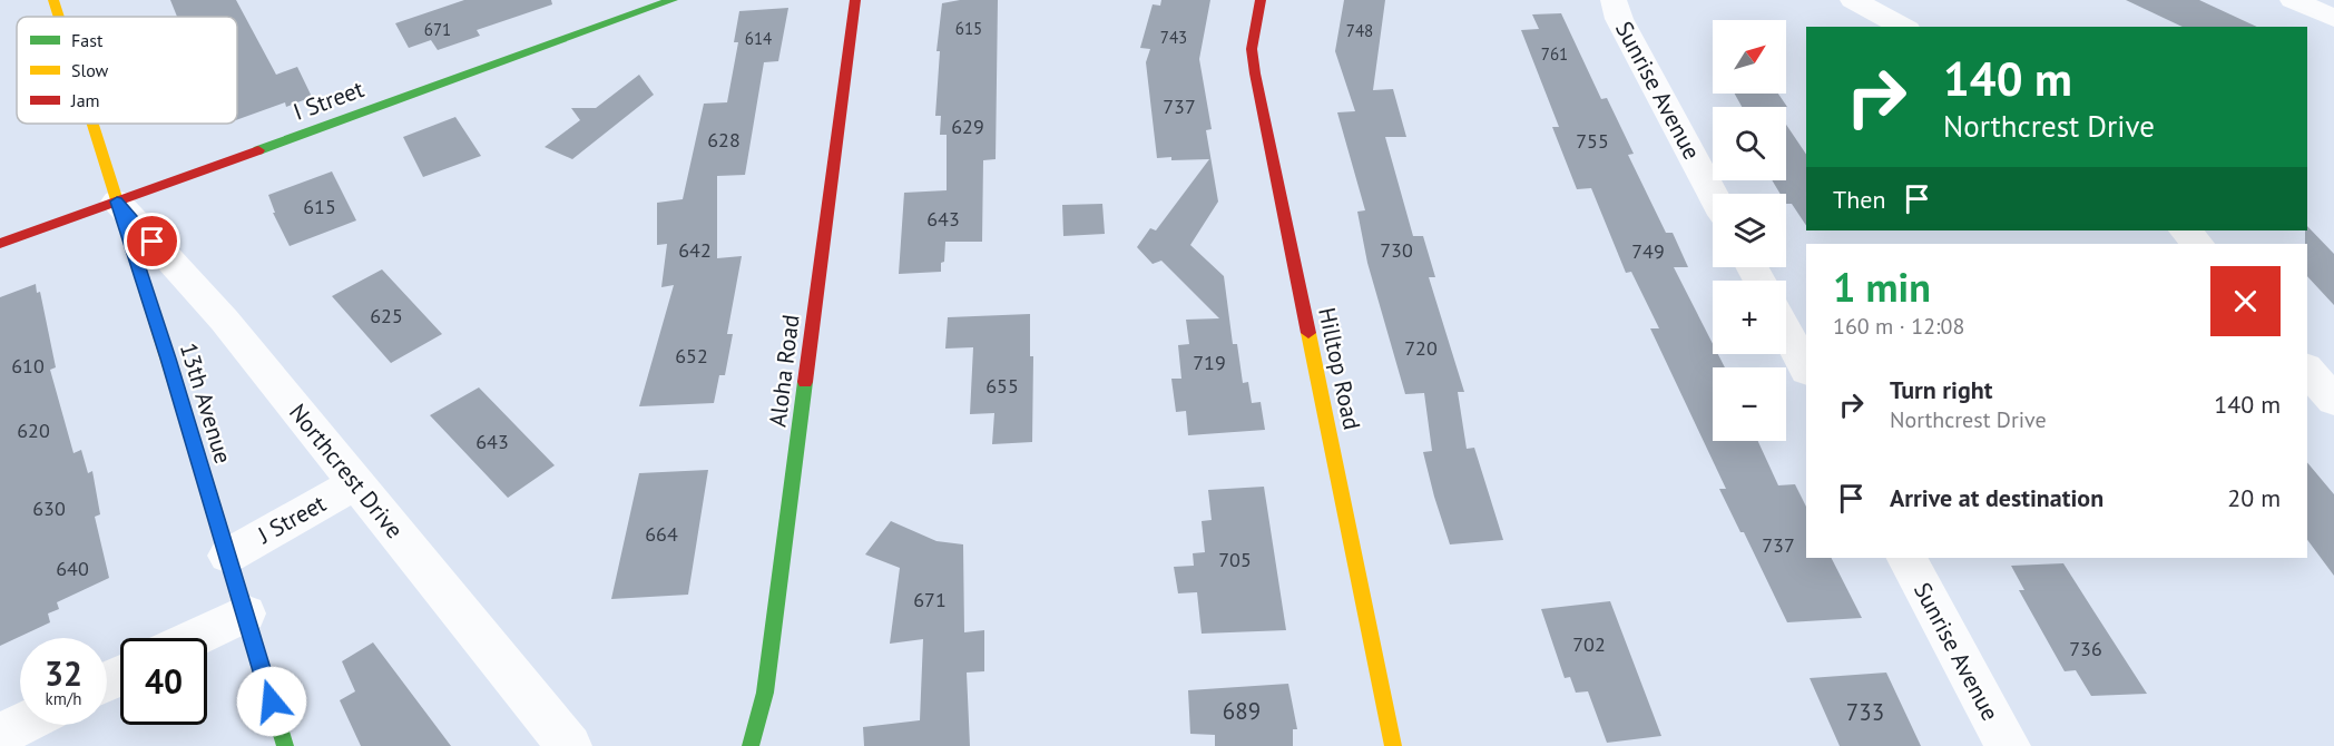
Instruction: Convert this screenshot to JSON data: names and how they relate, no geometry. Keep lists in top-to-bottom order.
{
  "streets": {
    "street": [
      "Sunrise Avenue",
      "I Street",
      "Hilltop Road",
      "Aloha Road",
      "13th Avenue",
      "Northcrest Drive",
      "J Street"
    ]
  },
  "crossings": [
    ["I Street", "13th Avenue"],
    ["I Street", "Northcrest Drive"],
    ["13th Avenue", "Northcrest Drive"],
    ["13th Avenue", "J Street"],
    ["Northcrest Drive", "J Street"]
  ],
  "house_numbers": [
    "615",
    "671",
    "748",
    "743",
    "614",
    "761",
    "737",
    "629",
    "628",
    "755",
    "615",
    "643",
    "642",
    "730",
    "749",
    "625",
    "720",
    "652",
    "719",
    "610",
    "655",
    "620",
    "643",
    "630",
    "664",
    "737",
    "705",
    "640",
    "671",
    "702",
    "736",
    "689",
    "733"
  ],
  "legend": ["Fast", "Slow", "Jam"],
  "north": "top right",
  "page": {
    "map_buttons": ["+", "−"],
    "turn": ["140 m", "Northcrest Drive"],
    "then": "Then",
    "heading": ["1 min", "160 m · 12:08"],
    "list": [
      {
        "name": "Turn right",
        "note": "Northcrest Drive",
        "value": "140 m"
      },
      {
        "name": "Arrive at destination",
        "value": "20 m"
      }
    ],
    "speed": "32 km/h",
    "limit": "40"
  }
}
